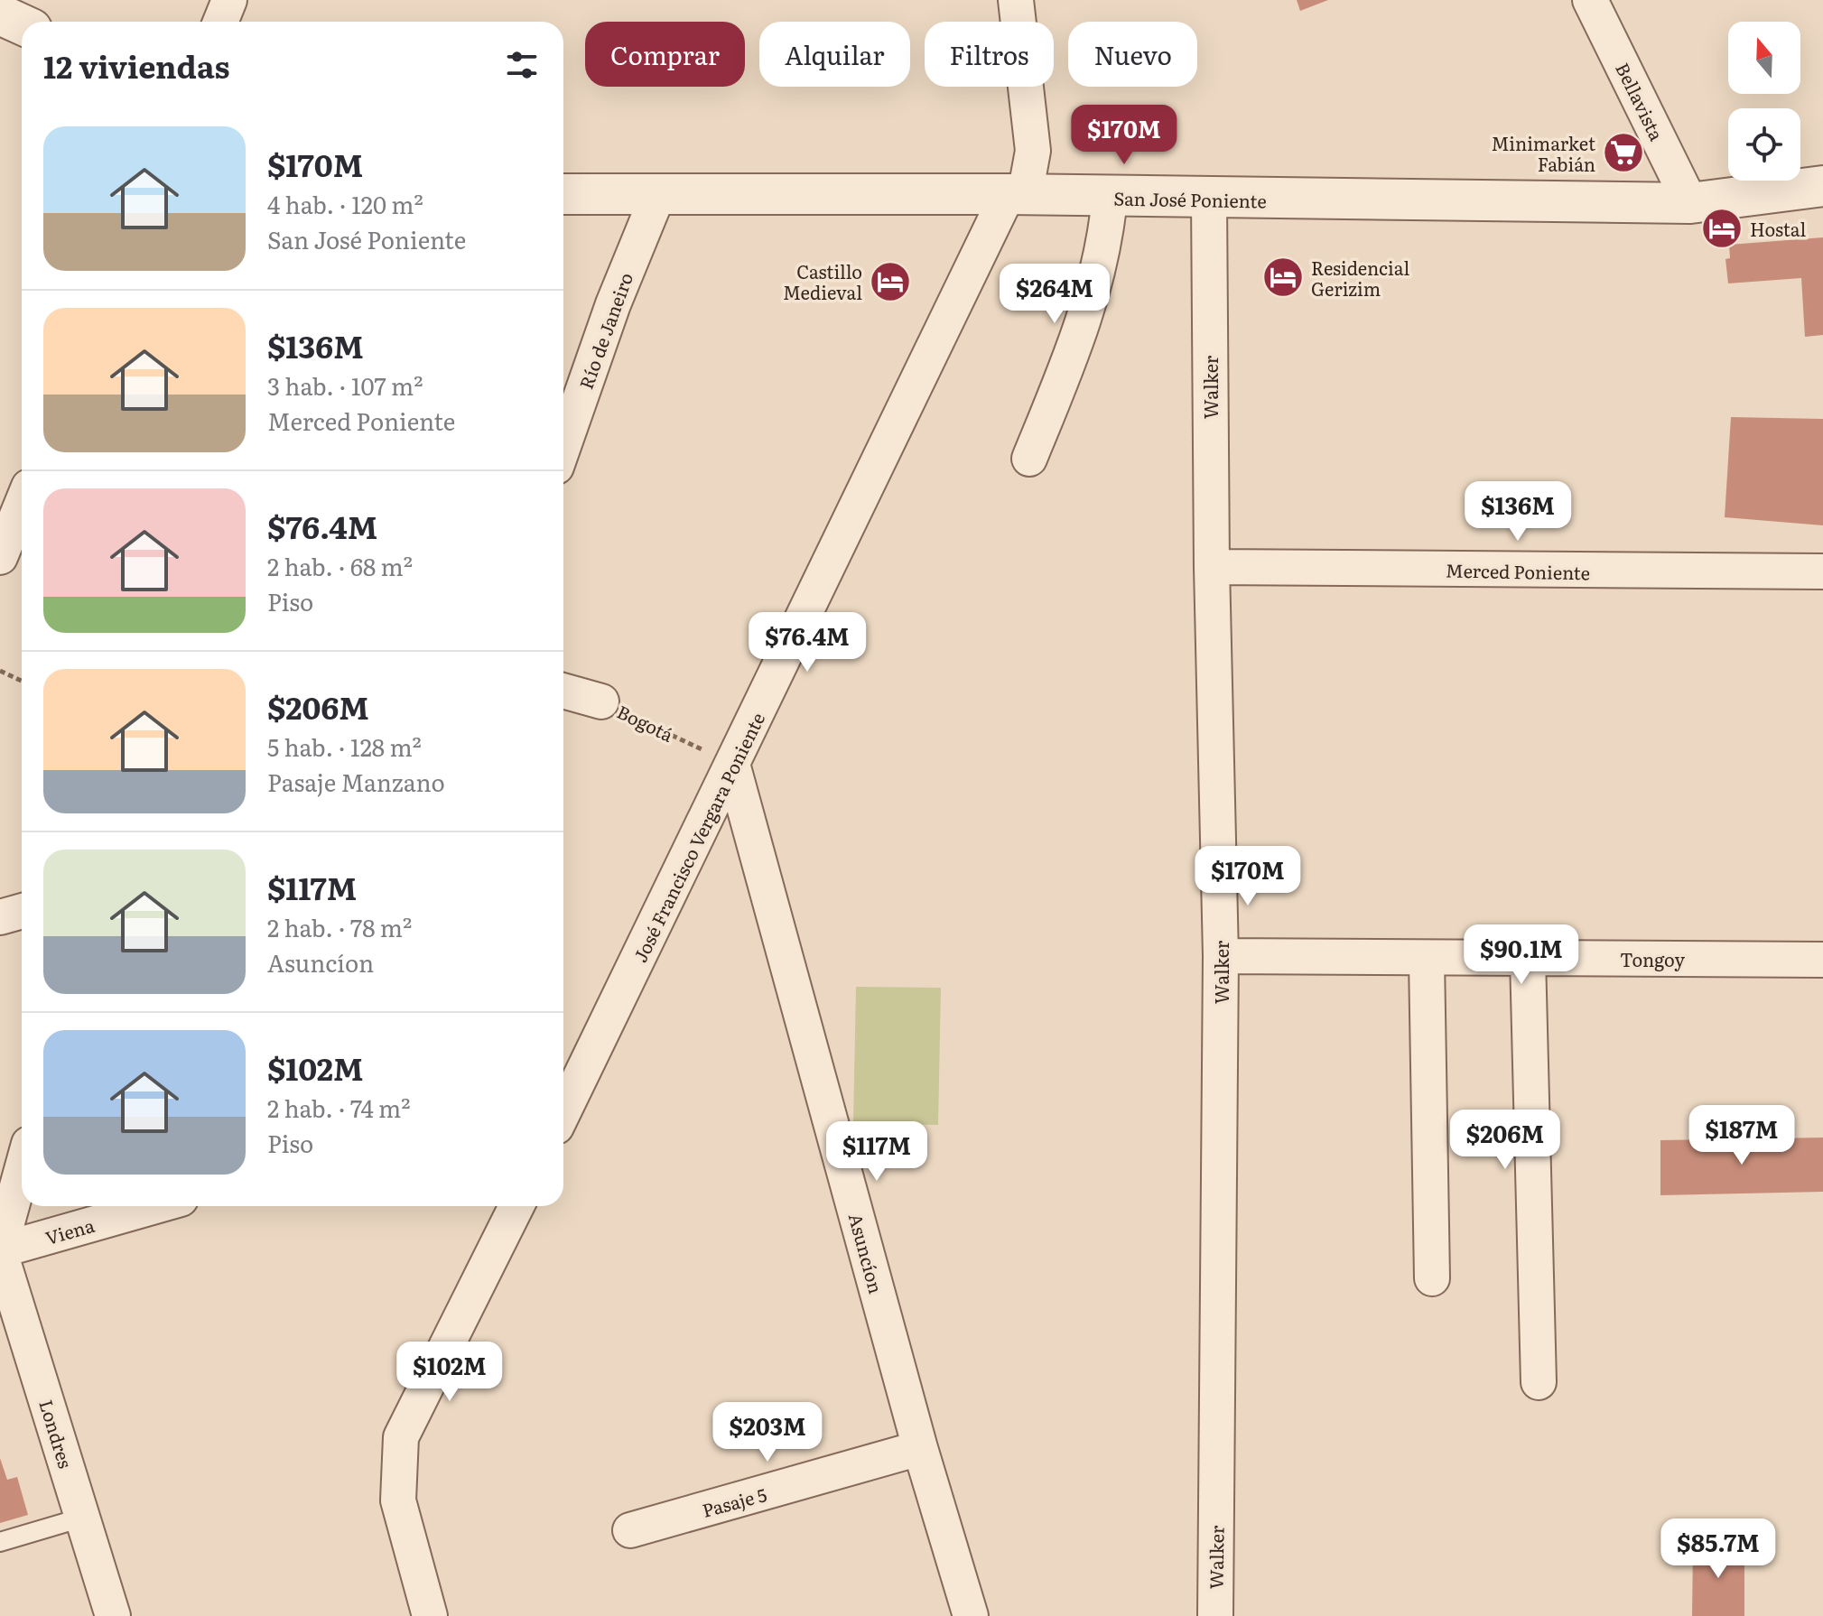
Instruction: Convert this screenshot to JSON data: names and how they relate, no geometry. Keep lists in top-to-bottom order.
{
  "streets": {
    "street": [
      "Bellavista",
      "San José Poniente",
      "Río de Janeiro",
      "Walker",
      "Merced Poniente",
      "Bogotá",
      "José Francisco Vergara Poniente",
      "Tongoy",
      "Viena",
      "Asuncíon",
      "Londres",
      "Pasaje 5"
    ]
  },
  "crossings": [
    ["Bellavista", "San José Poniente"],
    ["San José Poniente", "Río de Janeiro"],
    ["San José Poniente", "Walker"],
    ["San José Poniente", "José Francisco Vergara Poniente"],
    ["Walker", "Merced Poniente"],
    ["Walker", "Tongoy"],
    ["Bogotá", "José Francisco Vergara Poniente"],
    ["Bogotá", "Asuncíon"],
    ["José Francisco Vergara Poniente", "Asuncíon"],
    ["Viena", "Londres"],
    ["Asuncíon", "Pasaje 5"]
  ],
  "places": {
    "supermarket": ["Minimarket Fabián"],
    "hotel": ["Hostal", "Residencial Gerizim", "Castillo Medieval"]
  },
  "north": "top",
  "page": {
    "chip": [
      "Comprar",
      "Alquilar",
      "Filtros",
      "Nuevo"
    ],
    "heading": "12 viviendas",
    "price": [
      "$170M",
      "$264M",
      "$136M",
      "$76.4M",
      "$170M",
      "$90.1M",
      "$187M",
      "$206M",
      "$117M",
      "$102M",
      "$203M",
      "$85.7M"
    ],
    "list": [
      {
        "name": "$170M",
        "note": "4 hab. · 120 m² · San José Poniente"
      },
      {
        "name": "$136M",
        "note": "3 hab. · 107 m² · Merced Poniente"
      },
      {
        "name": "$76.4M",
        "note": "2 hab. · 68 m² · Piso"
      },
      {
        "name": "$206M",
        "note": "5 hab. · 128 m² · Pasaje Manzano"
      },
      {
        "name": "$117M",
        "note": "2 hab. · 78 m² · Asuncíon"
      },
      {
        "name": "$102M",
        "note": "2 hab. · 74 m² · Piso"
      }
    ]
  }
}
